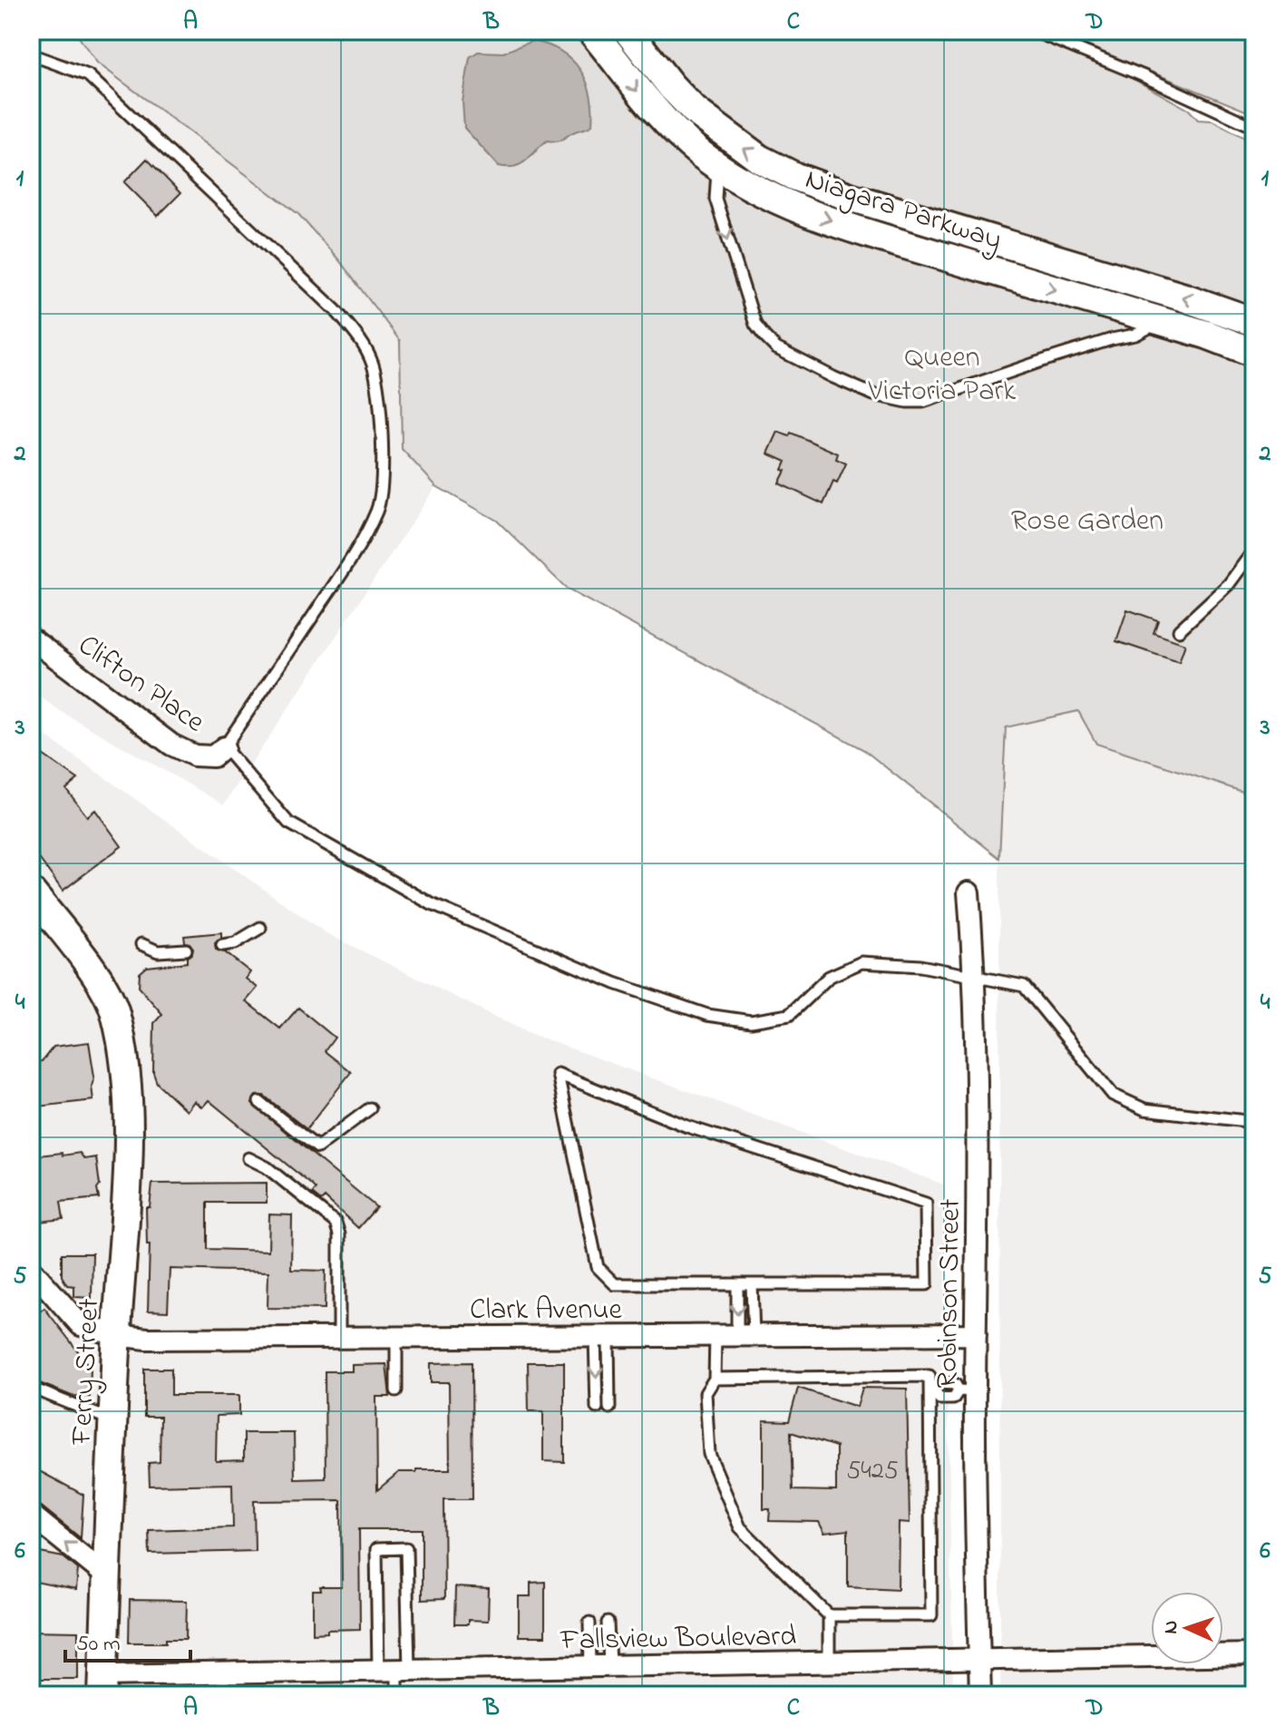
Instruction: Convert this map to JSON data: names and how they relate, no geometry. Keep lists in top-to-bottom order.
{
  "streets": {
    "main road": ["Niagara Parkway", "Ferry Street"],
    "street": [
      "Clifton Place",
      "Robinson Street",
      "Clark Avenue",
      "Fallsview Boulevard"
    ]
  },
  "crossings": [
    ["Robinson Street", "Clark Avenue"],
    ["Robinson Street", "Fallsview Boulevard"],
    ["Clark Avenue", "Ferry Street"],
    ["Ferry Street", "Fallsview Boulevard"]
  ],
  "parks": ["Queen Victoria Park", "Rose Garden"],
  "house_numbers": ["5425"],
  "scale_bar": "50 m",
  "north": "left",
  "grid": {
    "columns": [
      "A",
      "B",
      "C",
      "D"
    ],
    "rows": [
      "1",
      "2",
      "3",
      "4",
      "5",
      "6"
    ]
  }
}
